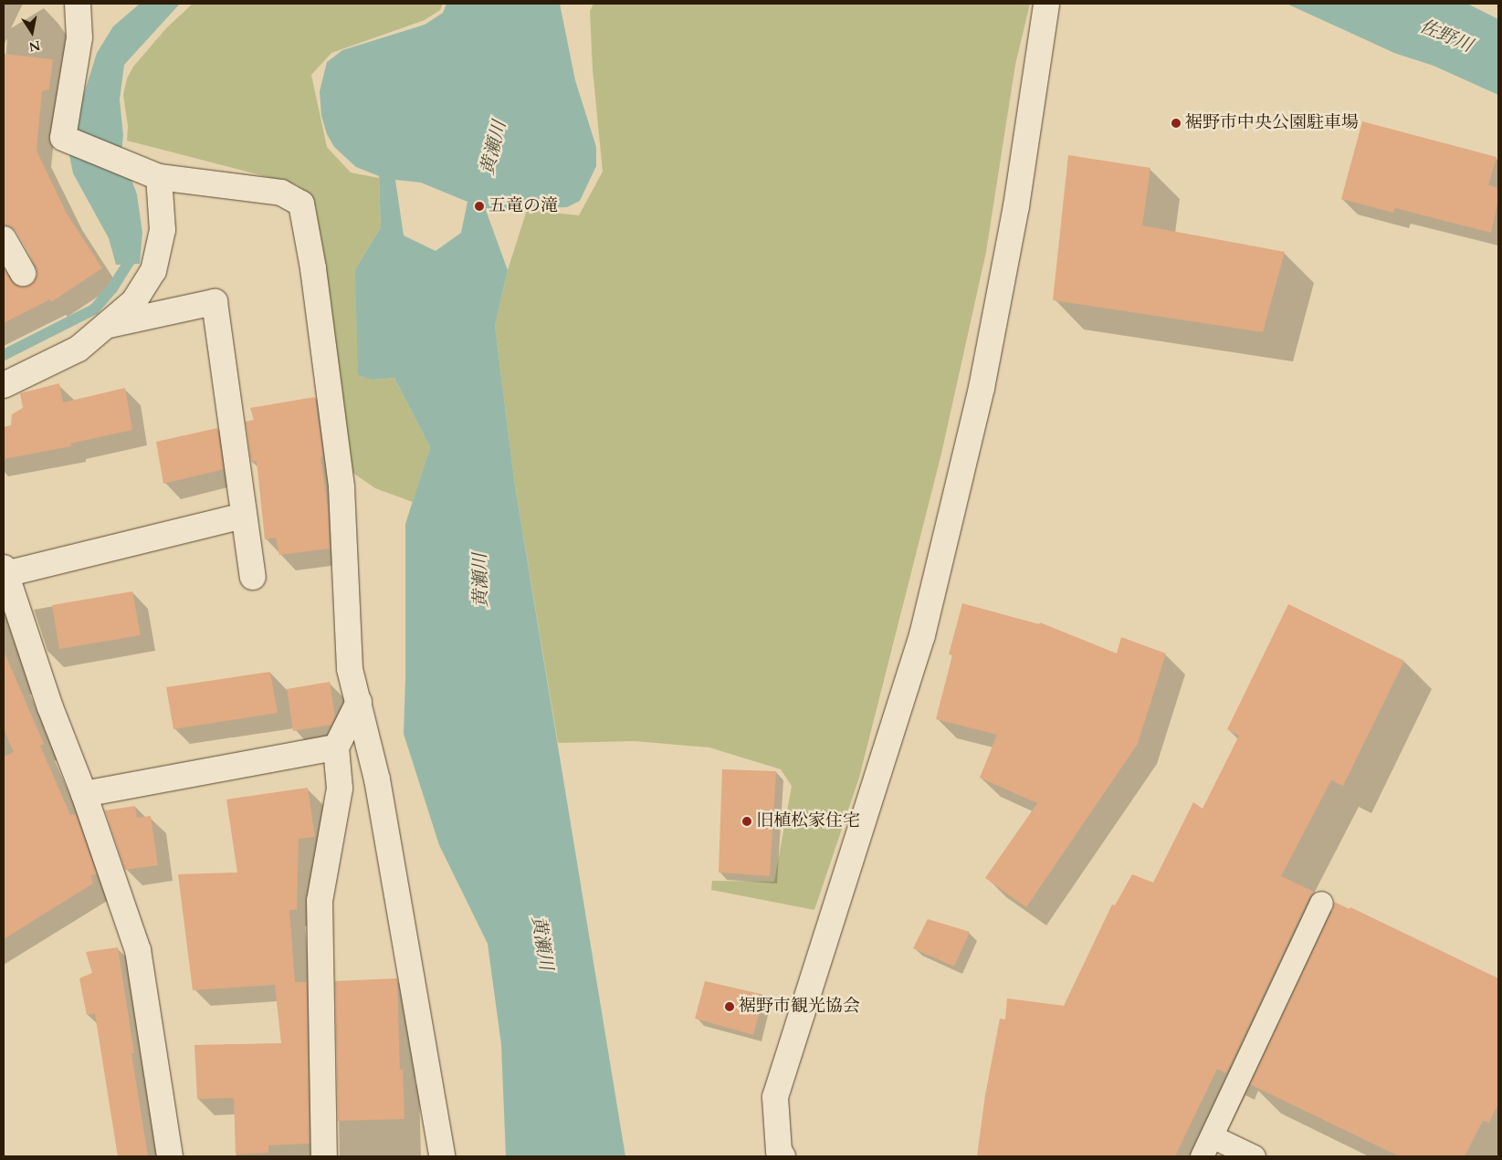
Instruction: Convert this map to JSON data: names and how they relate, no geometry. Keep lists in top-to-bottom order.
{
  "water": ["佐野川", "黄瀬川"],
  "places": [
    "裾野市中央公園駐車場",
    "五竜の滝",
    "旧植松家住宅",
    "裾野市観光協会"
  ],
  "north": "bottom"
}
